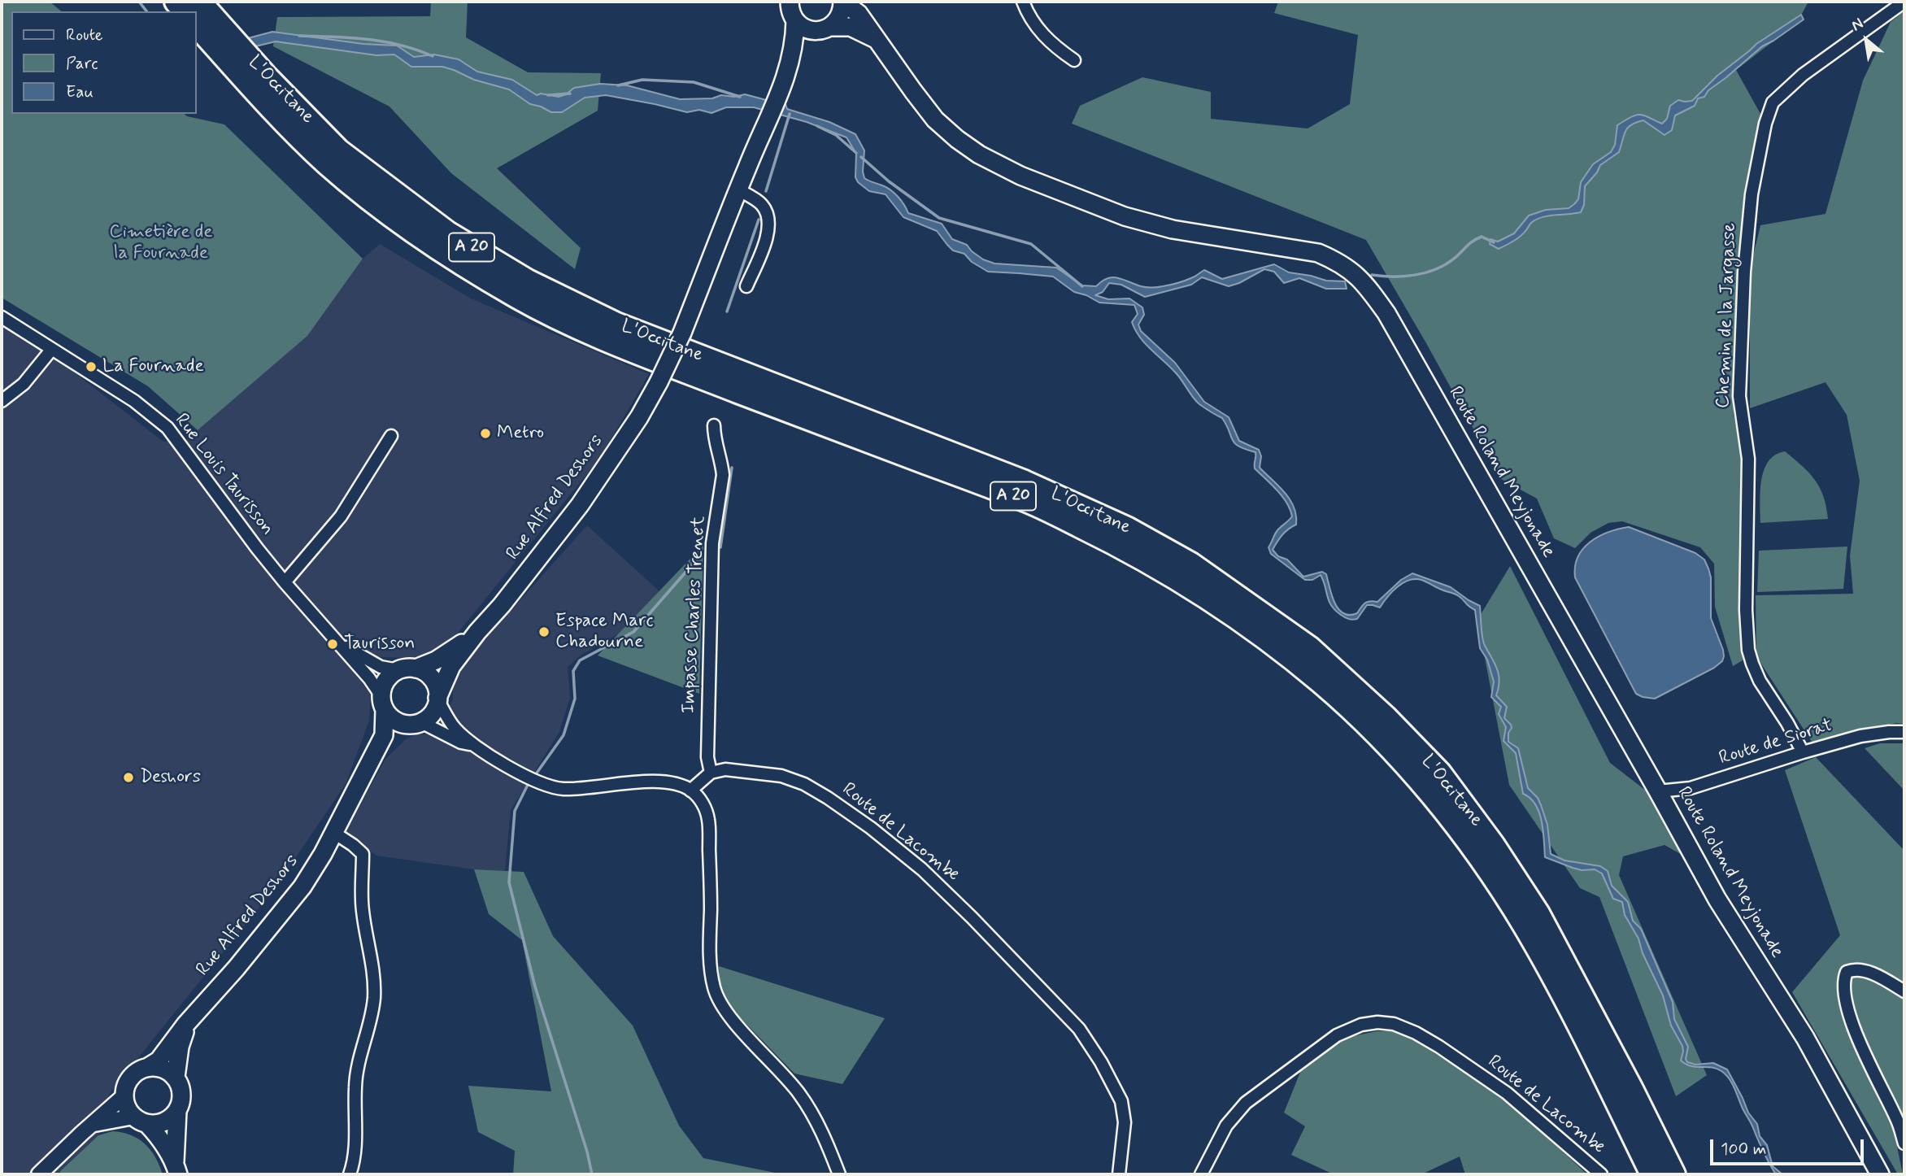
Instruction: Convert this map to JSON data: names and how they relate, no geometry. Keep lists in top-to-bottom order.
{
  "streets": {
    "highway": ["L'Occitane", "A 20"],
    "main road": ["Route Roland Meyjonade", "Rue Alfred Deshors"],
    "street": [
      "Chemin de la Jargasse",
      "Rue Louis Taurisson",
      "Impasse Charles Trenet",
      "Route de Siorat",
      "Route de Lacombe"
    ]
  },
  "crossings": [
    ["Chemin de la Jargasse", "Route de Siorat"],
    ["Route Roland Meyjonade", "Route de Siorat"],
    ["Impasse Charles Trenet", "Route de Lacombe"]
  ],
  "parks": ["Cimetière de la Fournade"],
  "places": [
    "La Fournade",
    "Metro",
    "Espace Marc Chadourne",
    "Taurisson",
    "Deshors"
  ],
  "legend": ["Route", "Parc", "Eau"],
  "scale_bar": "100 m",
  "north": "top left"
}
